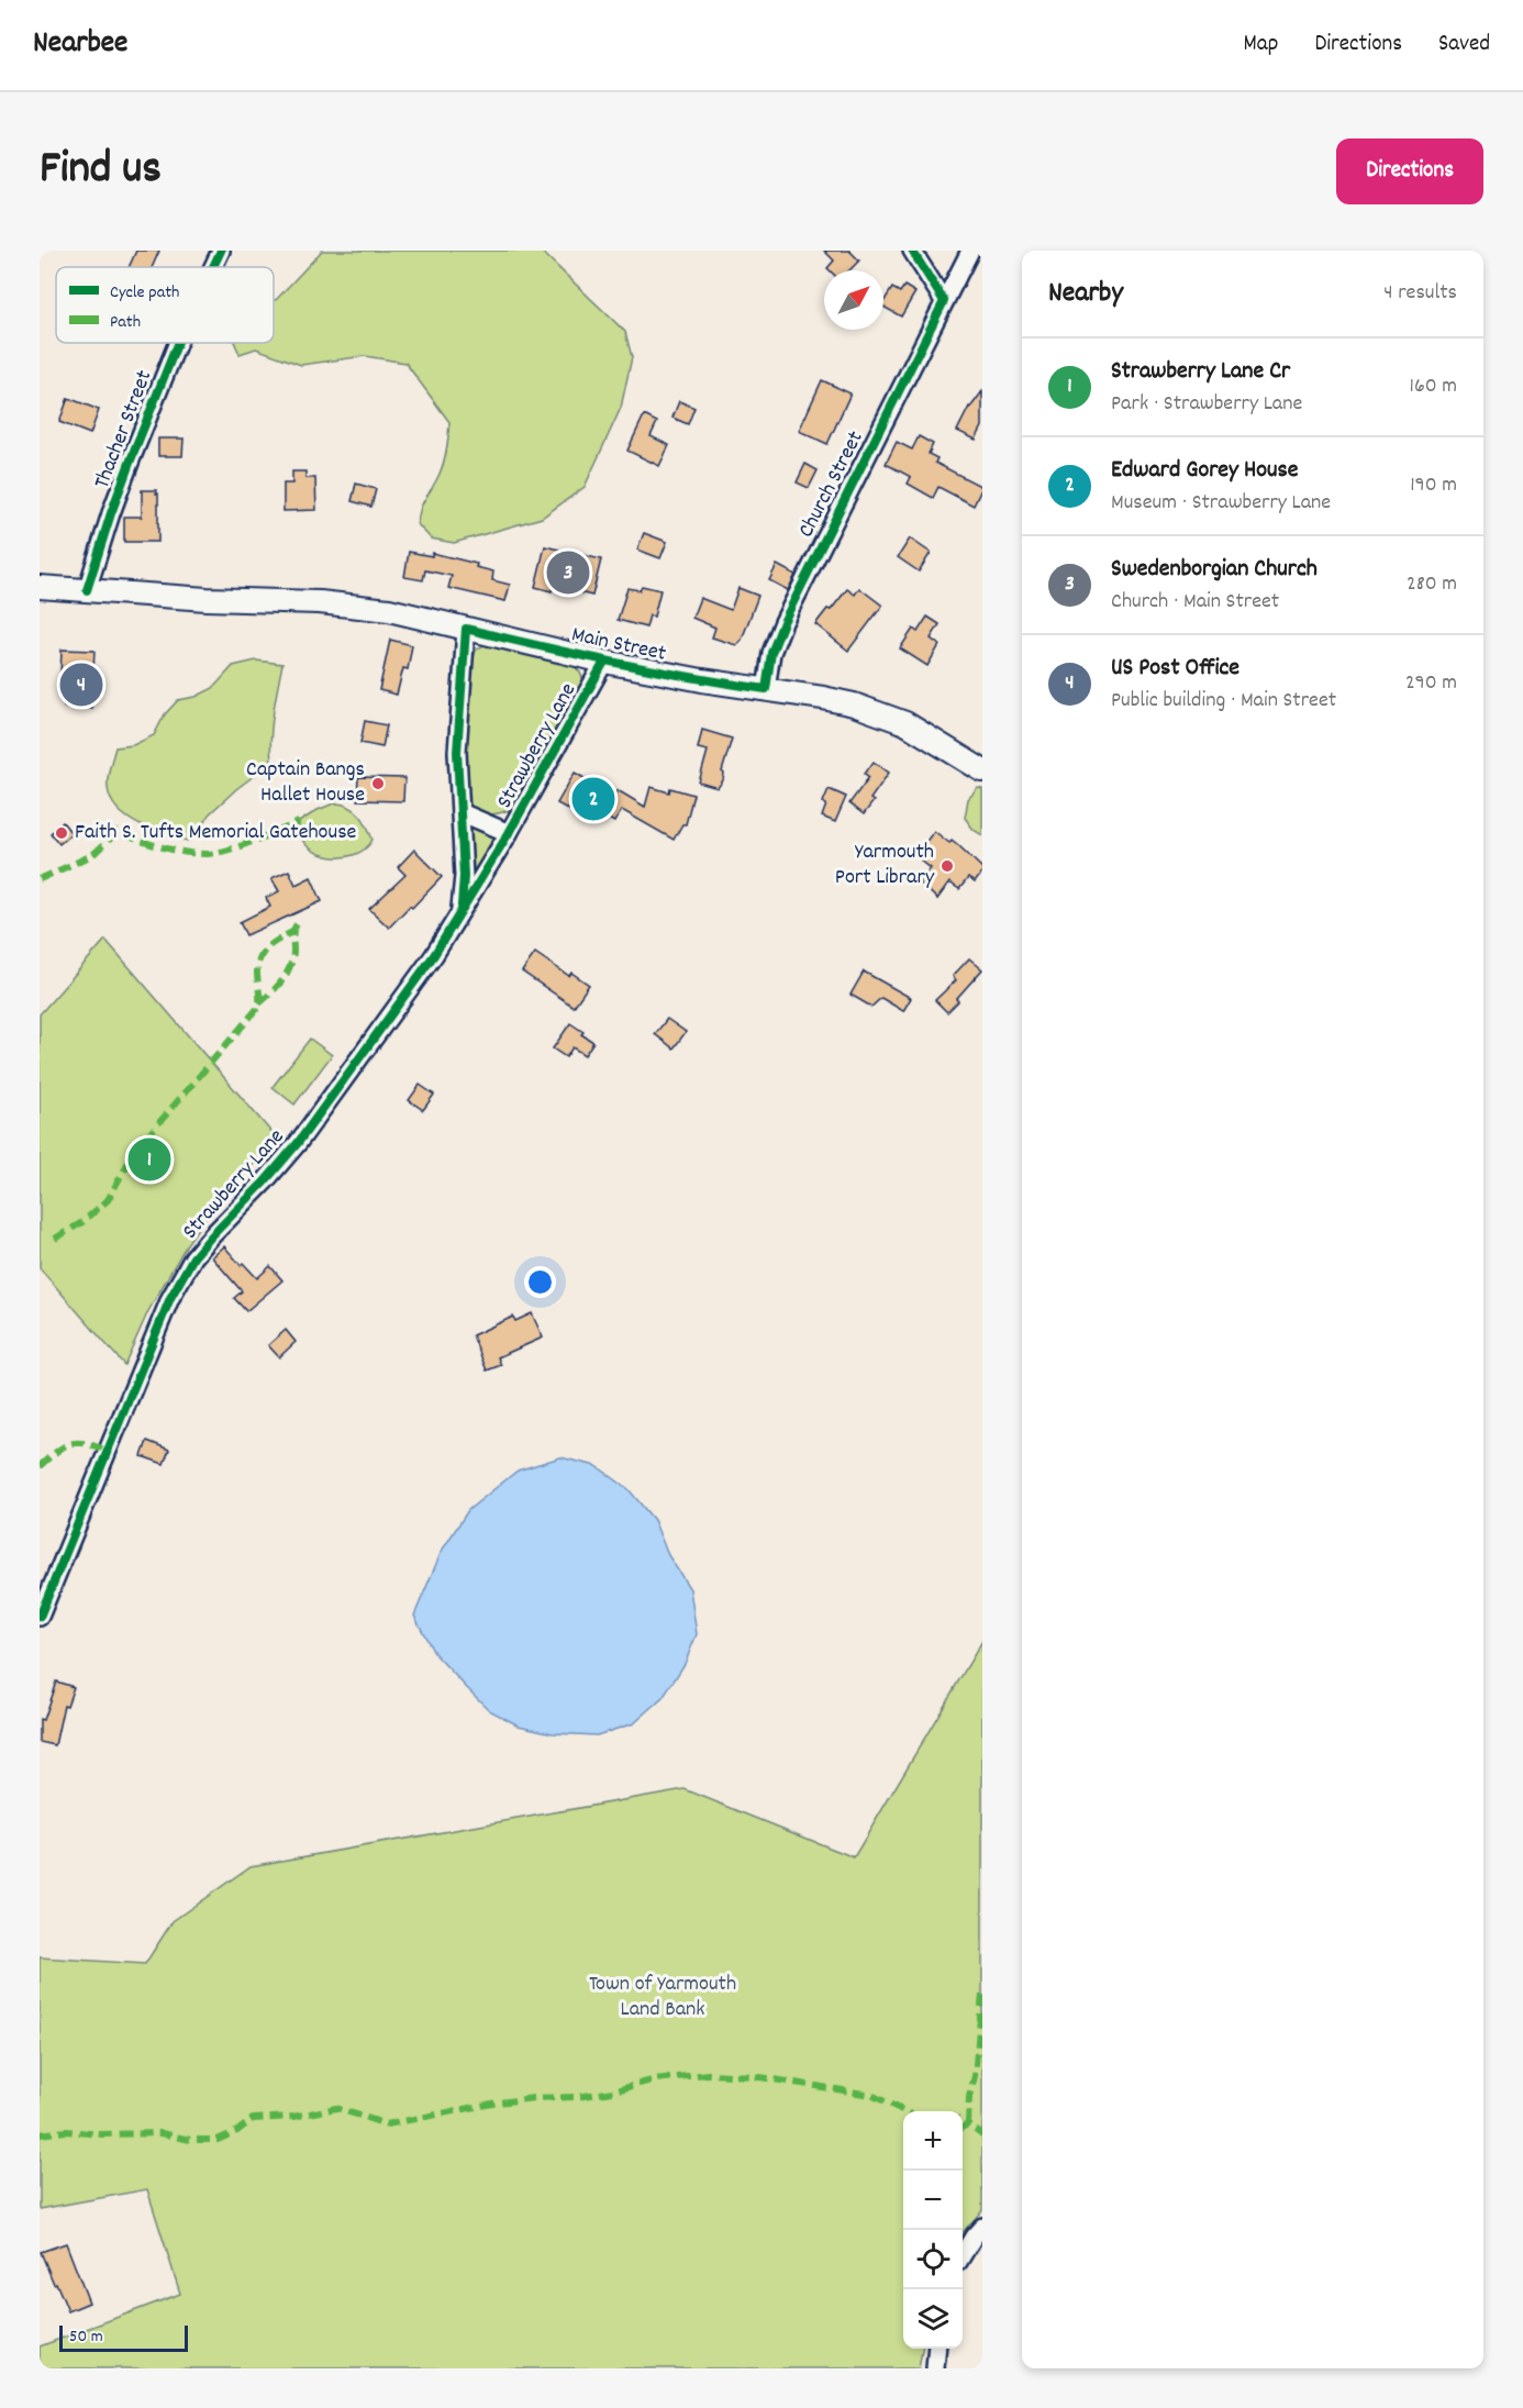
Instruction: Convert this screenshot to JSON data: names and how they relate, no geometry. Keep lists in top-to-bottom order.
{
  "streets": {
    "main road": ["Main Street"],
    "street": ["Thacher Street", "Church Street", "Strawberry Lane"]
  },
  "crossings": [
    ["Thacher Street", "Main Street"],
    ["Church Street", "Main Street"],
    ["Main Street", "Strawberry Lane"]
  ],
  "parks": ["Town of Yarmouth Land Bank"],
  "places": ["Captain Bangs Hallet House", "Faith S. Tufts Memorial Gatehouse", "Yarmouth Port Library"],
  "legend": ["Cycle path", "Path"],
  "scale_bar": "50 m",
  "north": "top right",
  "page": {
    "header": "Nearbee",
    "nav": ["Map", "Directions", "Saved"],
    "title": "Find us",
    "buttons": "Directions",
    "heading": ["Nearby", "4 results"],
    "list": [
      {
        "mark": "1",
        "name": "Strawberry Lane Cr",
        "note": "Park · Strawberry Lane",
        "value": "160 m"
      },
      {
        "mark": "2",
        "name": "Edward Gorey House",
        "note": "Museum · Strawberry Lane",
        "value": "190 m"
      },
      {
        "mark": "3",
        "name": "Swedenborgian Church",
        "note": "Church · Main Street",
        "value": "280 m"
      },
      {
        "mark": "4",
        "name": "US Post Office",
        "note": "Public building · Main Street",
        "value": "290 m"
      }
    ],
    "pins": [
      "3",
      "4",
      "2",
      "1"
    ],
    "map_buttons": ["+", "−"],
    "scale": "50 m"
  }
}
